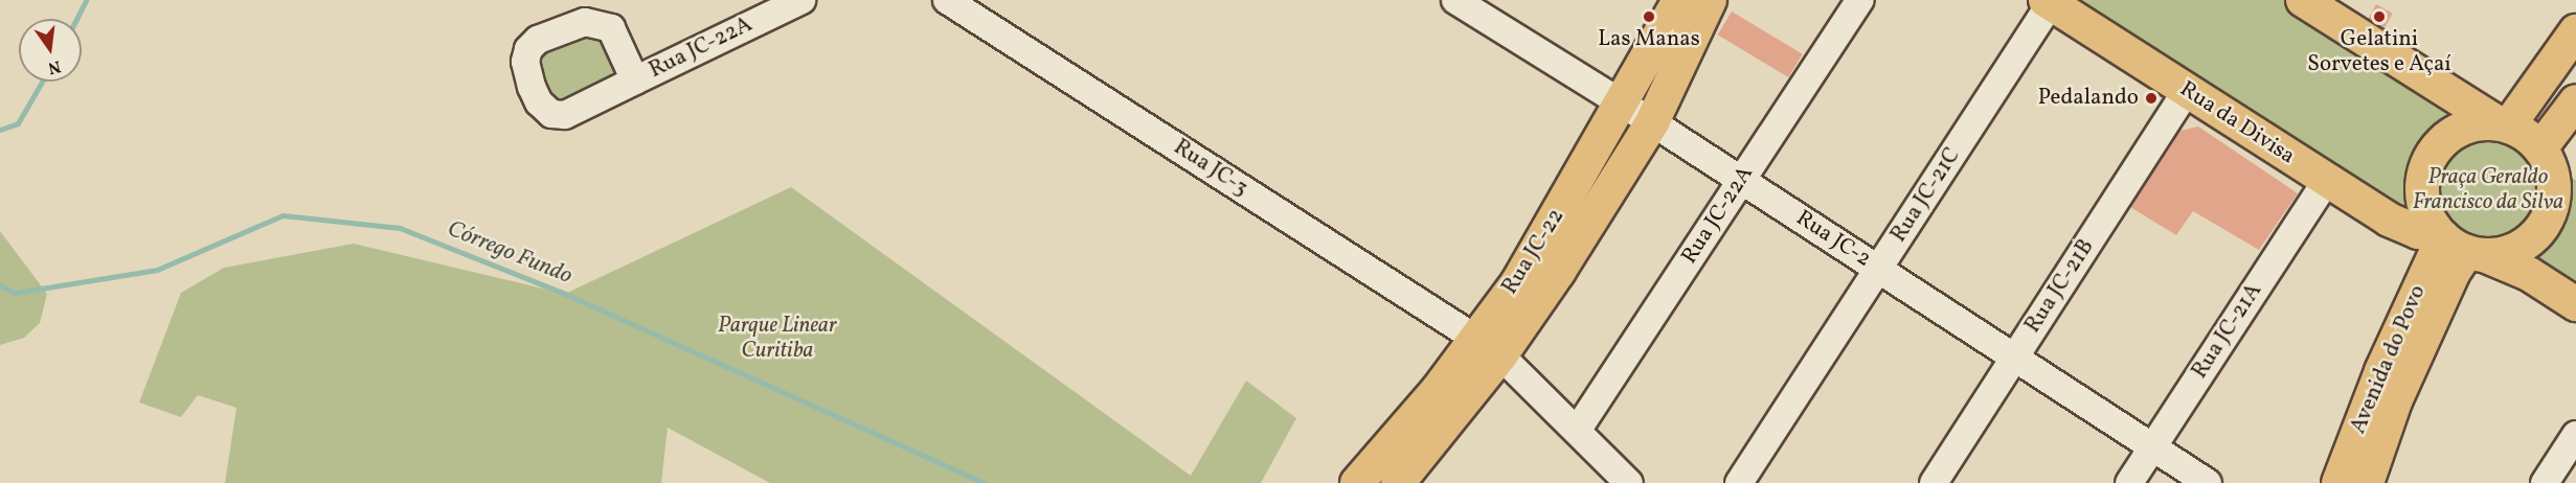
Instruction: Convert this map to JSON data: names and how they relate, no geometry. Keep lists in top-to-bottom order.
{
  "streets": {
    "main road": ["Rua da Divisa", "Rua JC-22", "Avenida do Povo"],
    "street": [
      "Rua JC-22A",
      "Rua JC-3",
      "Rua JC-21C",
      "Rua JC-2",
      "Rua JC-21B",
      "Rua JC-21A"
    ]
  },
  "crossings": [
    ["Rua JC-22A", "Rua JC-3"],
    ["Rua JC-22A", "Rua JC-2"],
    ["Rua da Divisa", "Rua JC-21C"],
    ["Rua da Divisa", "Rua JC-21B"],
    ["Rua da Divisa", "Rua JC-21A"],
    ["Rua da Divisa", "Avenida do Povo"],
    ["Rua JC-3", "Rua JC-22"],
    ["Rua JC-21C", "Rua JC-2"],
    ["Rua JC-2", "Rua JC-22"],
    ["Rua JC-2", "Rua JC-21B"],
    ["Rua JC-2", "Rua JC-21A"]
  ],
  "water": ["Córrego Fundo"],
  "parks": ["Praça Geraldo Francisco da Silva", "Parque Linear Curitiba"],
  "places": ["Las Manas", "Gelatini Sorvetes e Açaí", "Pedalando"],
  "north": "bottom"
}
